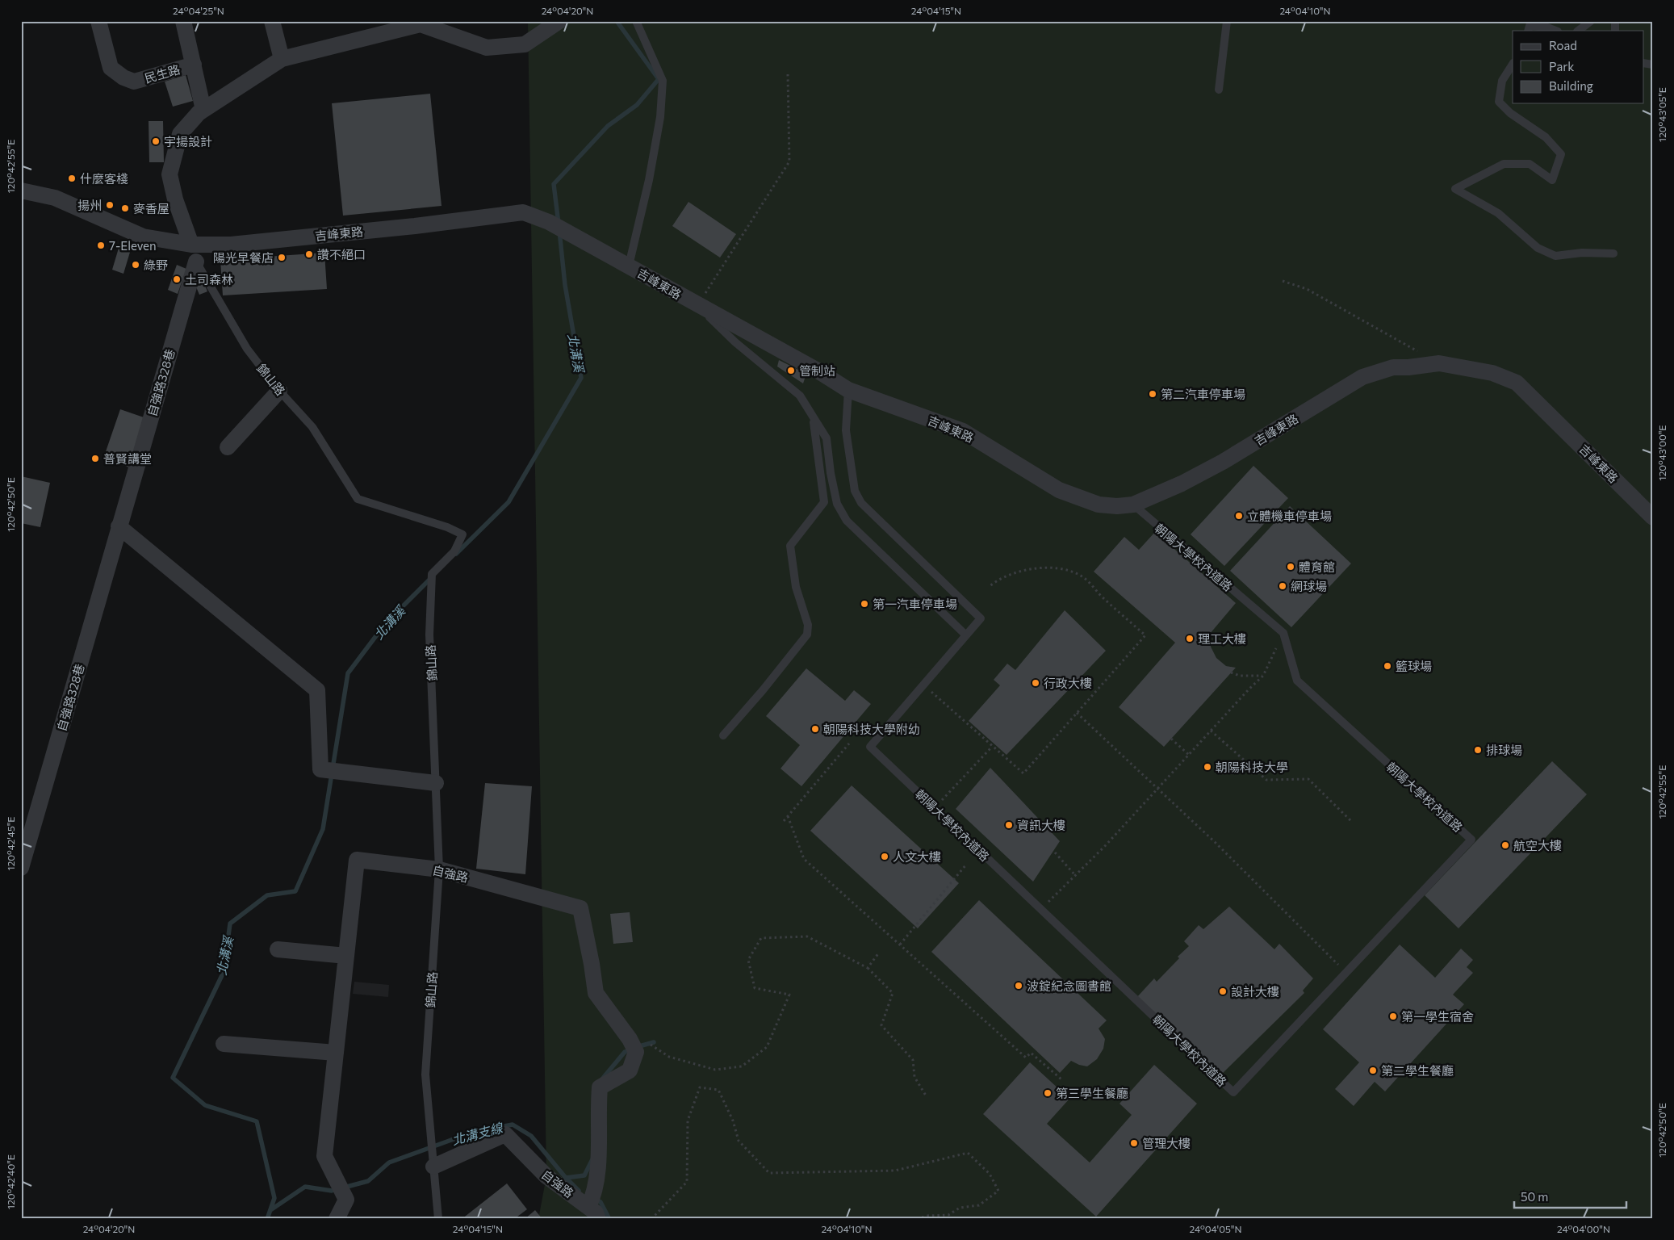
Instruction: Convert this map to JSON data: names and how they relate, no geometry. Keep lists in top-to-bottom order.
{
  "streets": {
    "street": [
      "民生路",
      "吉峰東路",
      "自強路328巷",
      "自強路"
    ],
    "lane": ["錦山路", "朝陽大學校內道路"]
  },
  "crossings": [
    ["吉峰東路", "錦山路"],
    ["吉峰東路", "朝陽大學校內道路"],
    ["錦山路", "自強路328巷"],
    ["錦山路", "自強路"]
  ],
  "water": ["北溝溪", "北溝支線"],
  "places": [
    "宇揚設計",
    "什麼客棧",
    "揚州",
    "麥香屋",
    "7-Eleven",
    "讚不絕口",
    "陽光早餐店",
    "綠野",
    "土司森林",
    "管制站",
    "第二汽車停車場",
    "普賢講堂",
    "立體機車停車場",
    "體育館",
    "網球場",
    "第一汽車停車場",
    "理工大樓",
    "籃球場",
    "行政大樓",
    "朝陽科技大學附幼",
    "排球場",
    "朝陽科技大學",
    "資訊大樓",
    "航空大樓",
    "人文大樓",
    "波錠紀念圖書館",
    "設計大樓",
    "第一學生宿舍",
    "第二學生餐廳",
    "第三學生餐廳",
    "管理大樓"
  ],
  "legend": ["Road", "Park", "Building"],
  "scale_bar": "50 m",
  "coordinates": [
    "24°04'25\"N",
    "24°04'20\"N",
    "24°04'15\"N",
    "24°04'10\"N",
    "120°43'05\"E",
    "120°42'55\"E",
    "120°43'00\"E",
    "120°42'50\"E",
    "120°42'45\"E",
    "120°42'40\"E",
    "24°04'05\"N",
    "24°04'00\"N"
  ]
}
